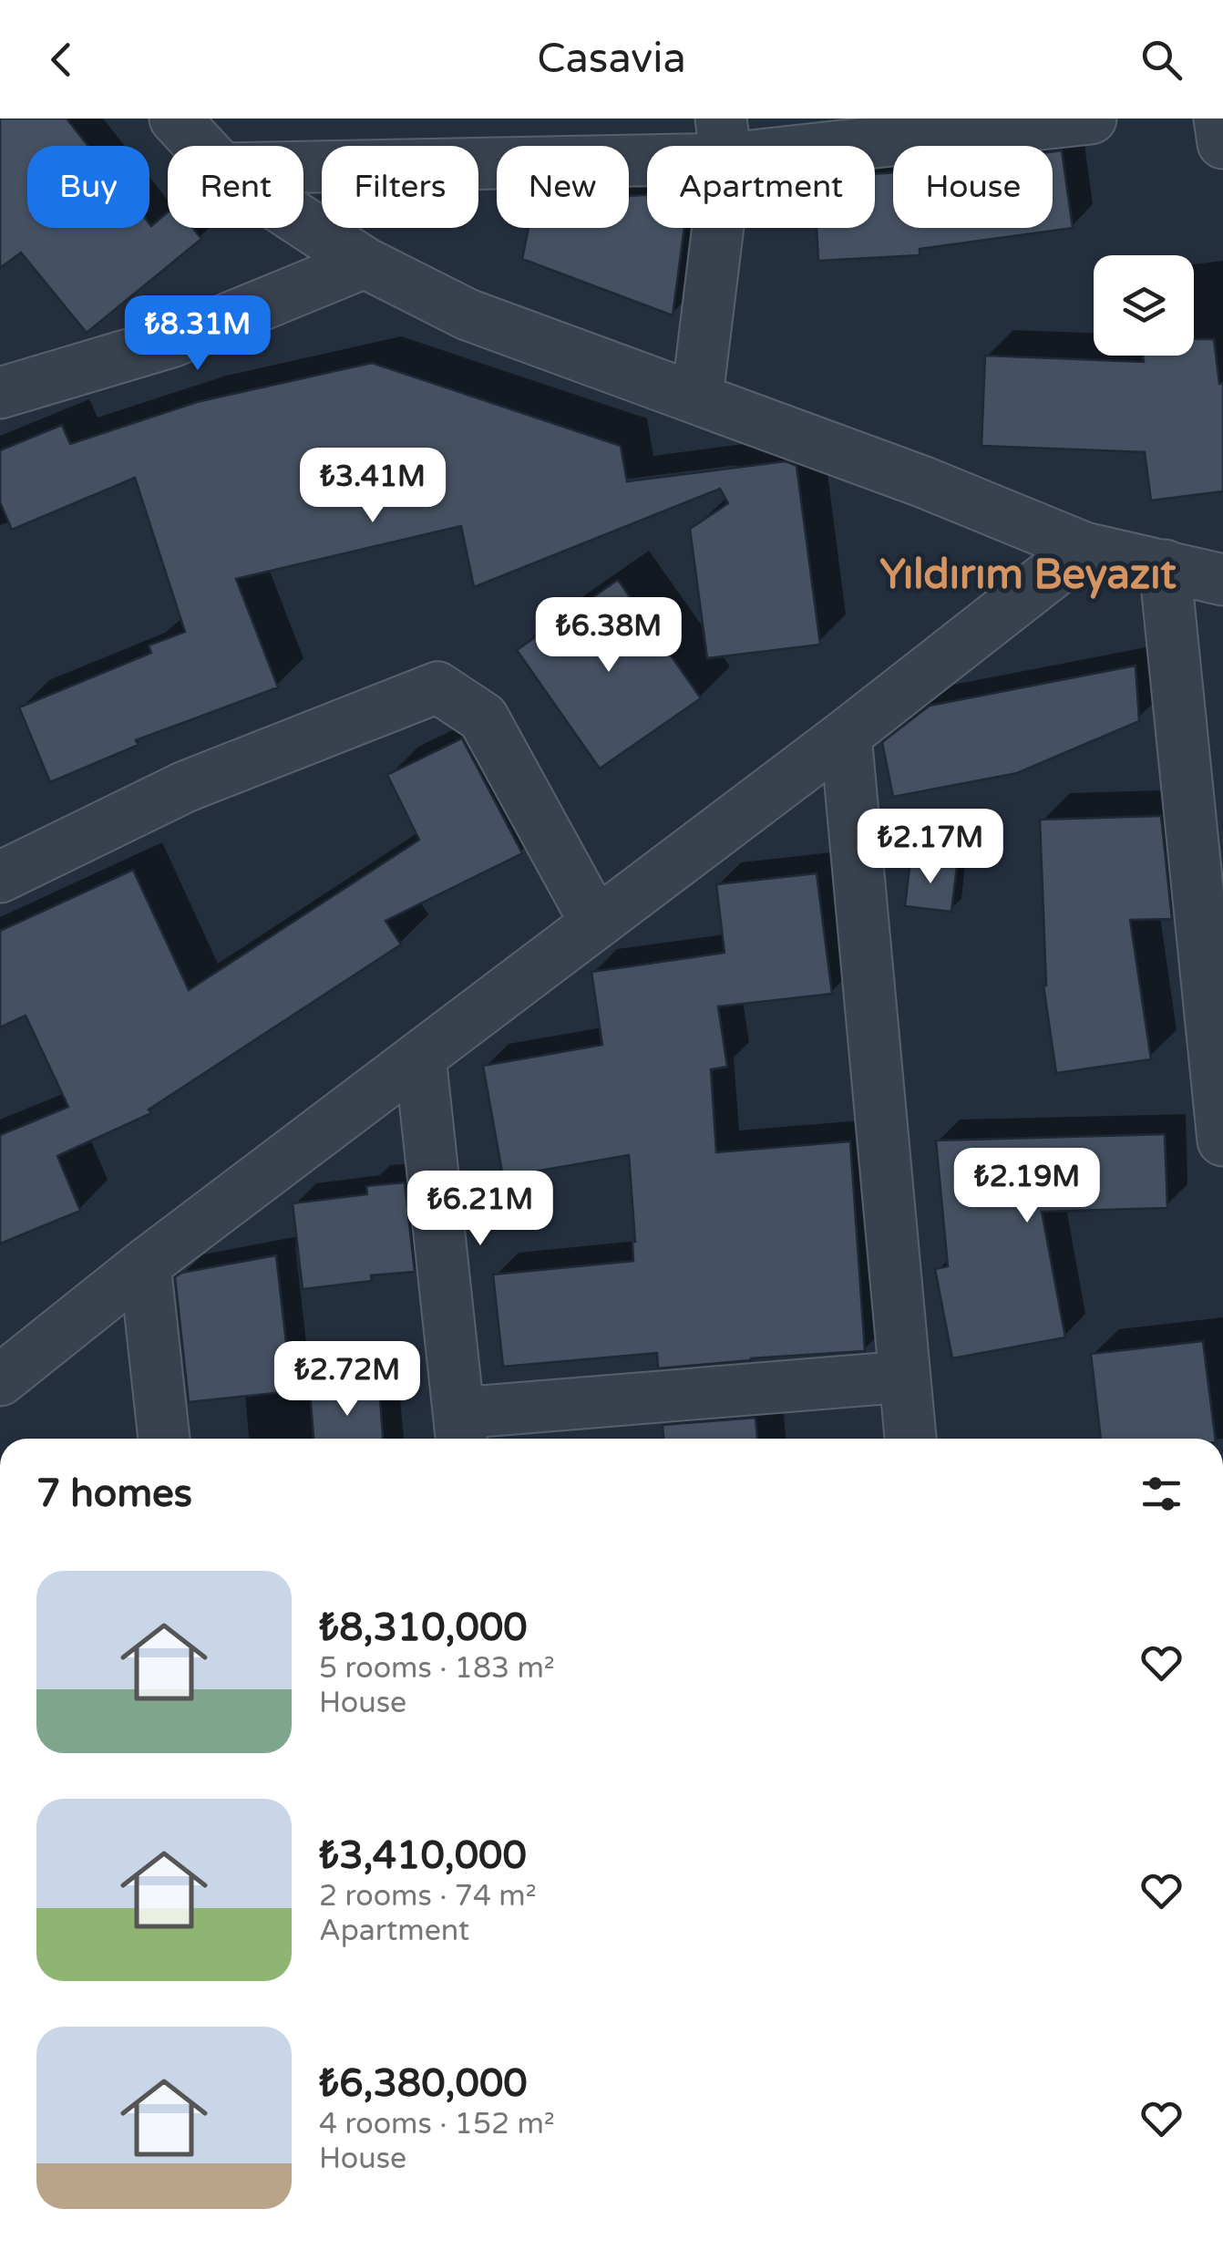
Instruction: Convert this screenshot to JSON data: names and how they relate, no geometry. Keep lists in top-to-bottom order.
{
  "districts": ["Yıldırım Beyazıt"],
  "page": {
    "header": "Casavia",
    "chip": [
      "Buy",
      "Rent",
      "Filters",
      "New",
      "Apartment",
      "House"
    ],
    "price": [
      "₺8.31M",
      "₺3.41M",
      "₺6.38M",
      "₺2.17M",
      "₺2.19M",
      "₺6.21M",
      "₺2.72M"
    ],
    "heading": "7 homes",
    "list": [
      {
        "name": "₺8,310,000",
        "note": "5 rooms · 183 m² · House"
      },
      {
        "name": "₺3,410,000",
        "note": "2 rooms · 74 m² · Apartment"
      },
      {
        "name": "₺6,380,000",
        "note": "4 rooms · 152 m² · House"
      }
    ]
  }
}
